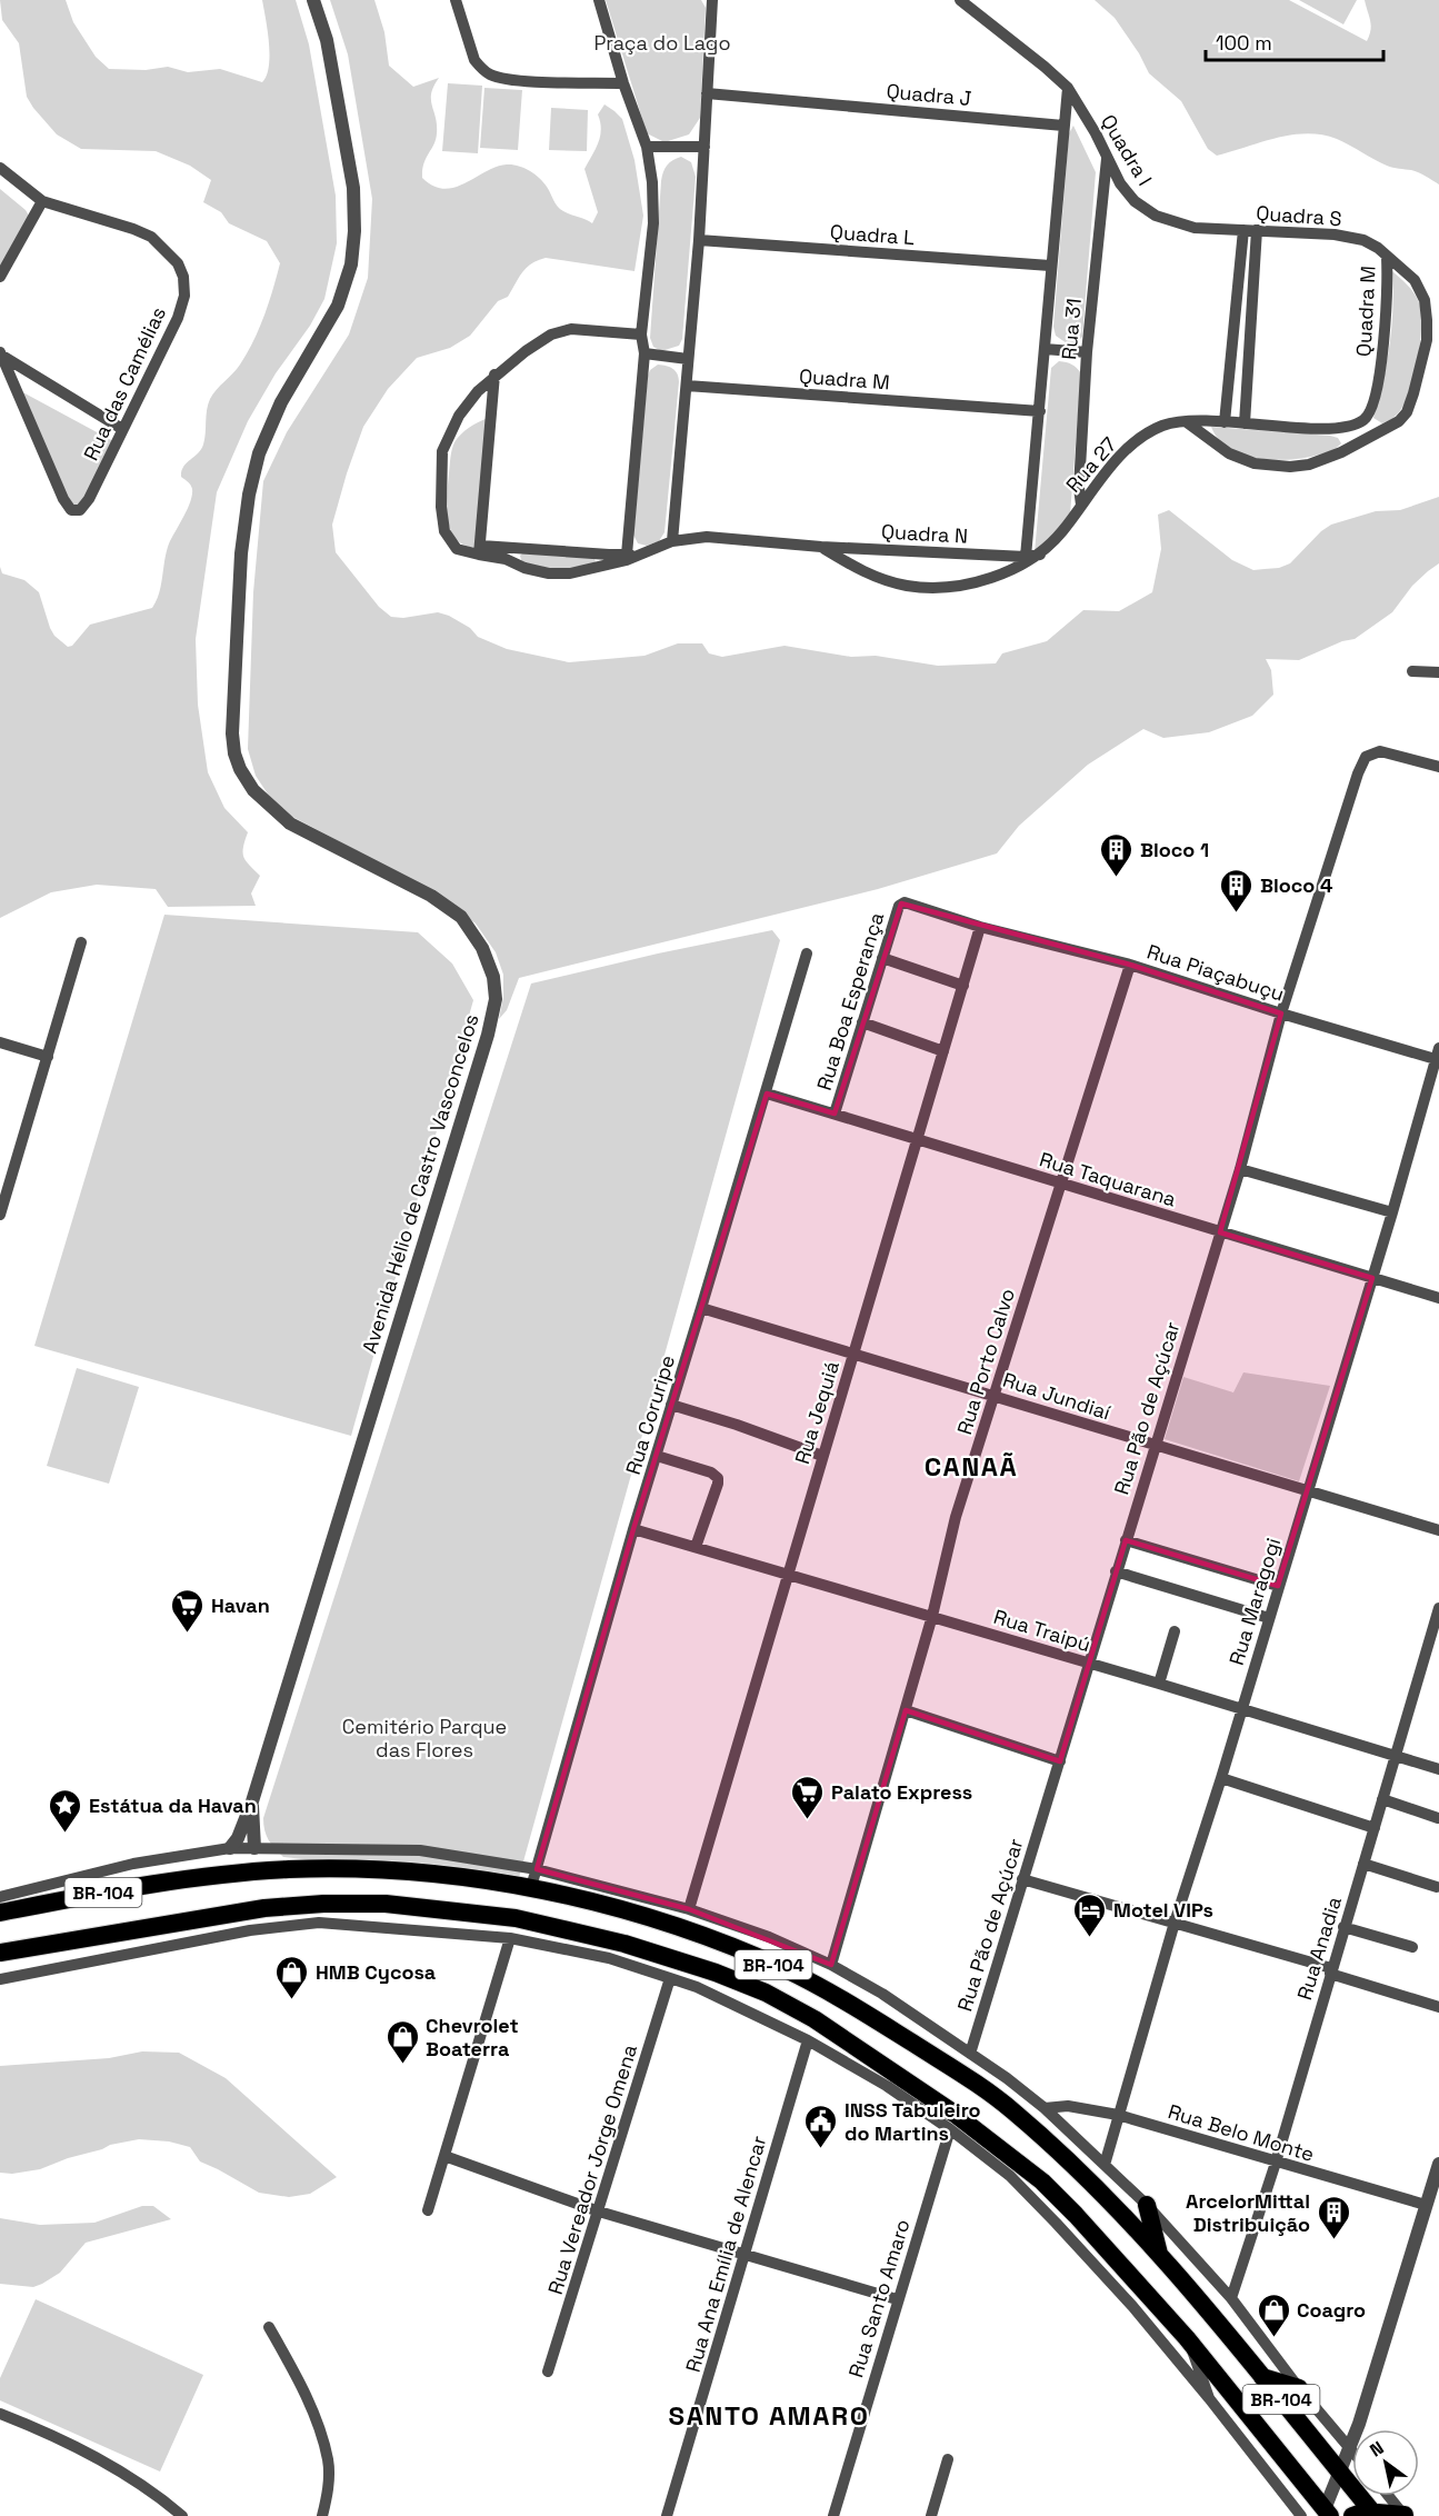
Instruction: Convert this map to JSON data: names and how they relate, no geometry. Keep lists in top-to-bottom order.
{
  "streets": {
    "highway": ["BR-104"],
    "street": [
      "Quadra J",
      "Quadra I",
      "Quadra S",
      "Quadra L",
      "Quadra M",
      "Rua 31",
      "Rua das Camélias",
      "Rua 27",
      "Quadra N",
      "Rua Piaçabuçu",
      "Rua Boa Esperança",
      "Rua Taquarana",
      "Avenida Hélio de Castro Vasconcelos",
      "Rua Porto Calvo",
      "Rua Jundiaí",
      "Rua Pão de Açúcar",
      "Rua Jequiá",
      "Rua Coruripe",
      "Rua Maragogi",
      "Rua Traipú",
      "Rua Anadia",
      "Rua Belo Monte",
      "Rua Vereador Jorge Omena",
      "Rua Ana Emília de Alencar",
      "Rua Santo Amaro"
    ]
  },
  "crossings": [
    ["Quadra I", "Quadra S"],
    ["Quadra I", "Rua 31"],
    ["Quadra S", "Quadra M"],
    ["Quadra M", "Rua 27"],
    ["Rua 31", "Rua 27"],
    ["Rua 27", "Quadra N"],
    ["Rua Piaçabuçu", "Rua Boa Esperança"],
    ["Rua Piaçabuçu", "Rua Porto Calvo"],
    ["Rua Piaçabuçu", "Rua Pão de Açúcar"],
    ["Rua Piaçabuçu", "Rua Jequiá"],
    ["Rua Piaçabuçu", "Rua Maragogi"],
    ["Rua Boa Esperança", "Rua Taquarana"],
    ["Rua Taquarana", "Rua Porto Calvo"],
    ["Rua Taquarana", "Rua Pão de Açúcar"],
    ["Rua Taquarana", "Rua Jequiá"],
    ["Rua Taquarana", "Rua Coruripe"],
    ["Rua Taquarana", "Rua Maragogi"],
    ["Rua Porto Calvo", "Rua Jundiaí"],
    ["Rua Porto Calvo", "Rua Traipú"],
    ["Rua Jundiaí", "Rua Pão de Açúcar"],
    ["Rua Jundiaí", "Rua Jequiá"],
    ["Rua Jundiaí", "Rua Coruripe"],
    ["Rua Jundiaí", "Rua Maragogi"],
    ["Rua Pão de Açúcar", "Rua Traipú"],
    ["Rua Jequiá", "Rua Traipú"],
    ["Rua Coruripe", "Rua Traipú"],
    ["Rua Coruripe", "BR-104"],
    ["Rua Maragogi", "Rua Traipú"],
    ["Rua Maragogi", "Rua Belo Monte"],
    ["Rua Traipú", "Rua Anadia"],
    ["Rua Anadia", "Rua Belo Monte"]
  ],
  "districts": ["CANAÃ", "SANTO AMARO"],
  "parks": ["Praça do Lago", "Cemitério Parque das Flores"],
  "places": {
    "building": ["Bloco 1", "Bloco 4", "ArcelorMittal Distribuição"],
    "supermarket": ["Havan", "Palato Express"],
    "place": ["Estátua da Havan"],
    "hotel": ["Motel VIPs"],
    "shop": ["HMB Cycosa", "Chevrolet Boaterra", "Coagro"],
    "public building": ["INSS Tabuleiro do Martins"]
  },
  "scale_bar": "100 m",
  "north": "top left"
}
